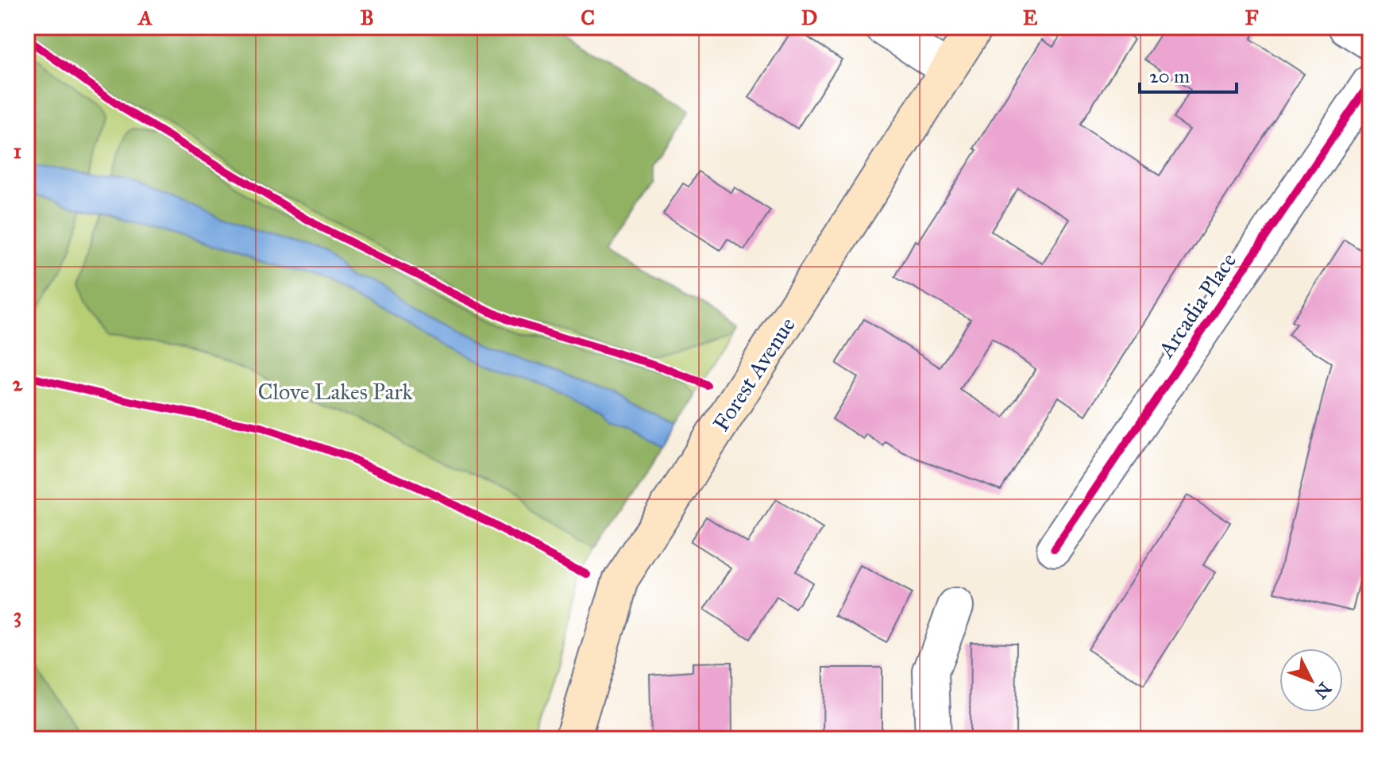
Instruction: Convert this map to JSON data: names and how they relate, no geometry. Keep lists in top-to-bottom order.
{
  "streets": {
    "main road": ["Forest Avenue"],
    "street": ["Arcadia Place"]
  },
  "parks": ["Clove Lakes Park"],
  "scale_bar": "20 m",
  "north": "bottom right",
  "grid": {
    "columns": [
      "A",
      "B",
      "C",
      "D",
      "E",
      "F"
    ],
    "rows": ["1", "2", "3"]
  }
}
